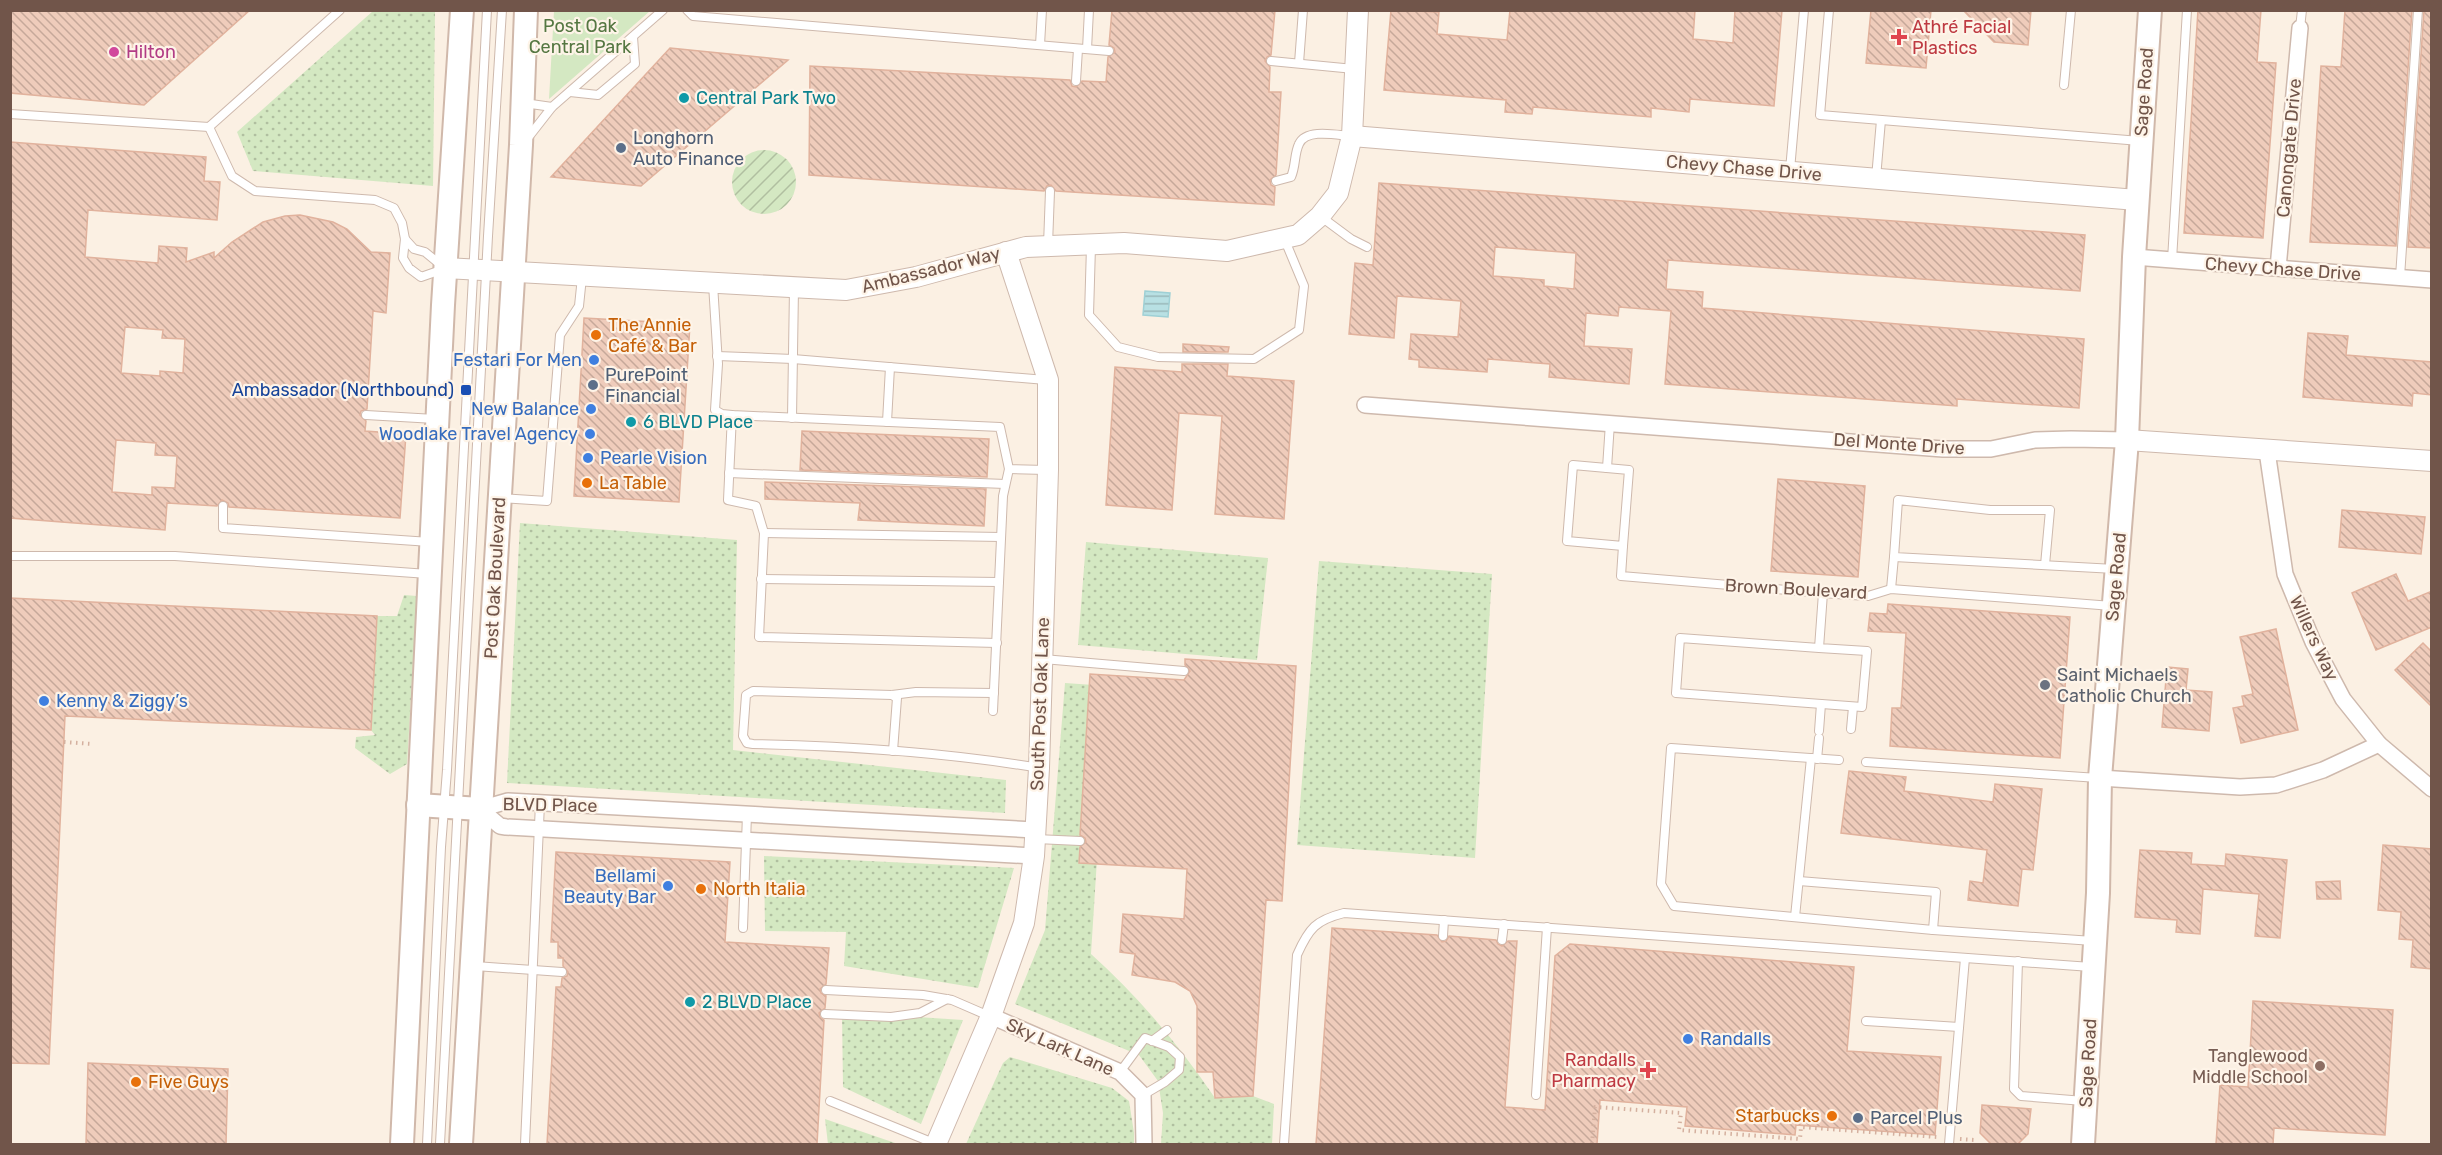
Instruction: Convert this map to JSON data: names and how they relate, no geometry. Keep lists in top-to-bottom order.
{
  "streets": {
    "main road": ["Sage Road", "Post Oak Boulevard"],
    "street": [
      "Canongate Drive",
      "Chevy Chase Drive",
      "Ambassador Way",
      "Del Monte Drive",
      "Willers Way",
      "South Post Oak Lane",
      "BLVD Place",
      "Sky Lark Lane"
    ],
    "lane": ["Brown Boulevard"]
  },
  "crossings": [
    ["Sage Road", "Chevy Chase Drive"],
    ["Sage Road", "Del Monte Drive"],
    ["Sage Road", "Brown Boulevard"],
    ["Canongate Drive", "Chevy Chase Drive"],
    ["Chevy Chase Drive", "Ambassador Way"],
    ["Ambassador Way", "Post Oak Boulevard"],
    ["Ambassador Way", "South Post Oak Lane"],
    ["Del Monte Drive", "Willers Way"],
    ["Post Oak Boulevard", "BLVD Place"],
    ["South Post Oak Lane", "BLVD Place"],
    ["South Post Oak Lane", "Sky Lark Lane"]
  ],
  "parks": ["Post Oak Central Park"],
  "places": {
    "health": ["Athré Facial Plastics", "Randalls Pharmacy"],
    "other": [
      "Hilton",
      "Central Park Two",
      "Longhorn Auto Finance",
      "The Annie Café & Bar",
      "Festari For Men",
      "PurePoint Financial",
      "New Balance",
      "6 BLVD Place",
      "Woodlake Travel Agency",
      "Pearle Vision",
      "La Table",
      "Saint Michaels Catholic Church",
      "Kenny & Ziggy’s",
      "Bellami Beauty Bar",
      "North Italia",
      "2 BLVD Place",
      "Randalls",
      "Tanglewood Middle School",
      "Five Guys",
      "Starbucks",
      "Parcel Plus"
    ],
    "transit": ["Ambassador (Northbound)"]
  }
}
